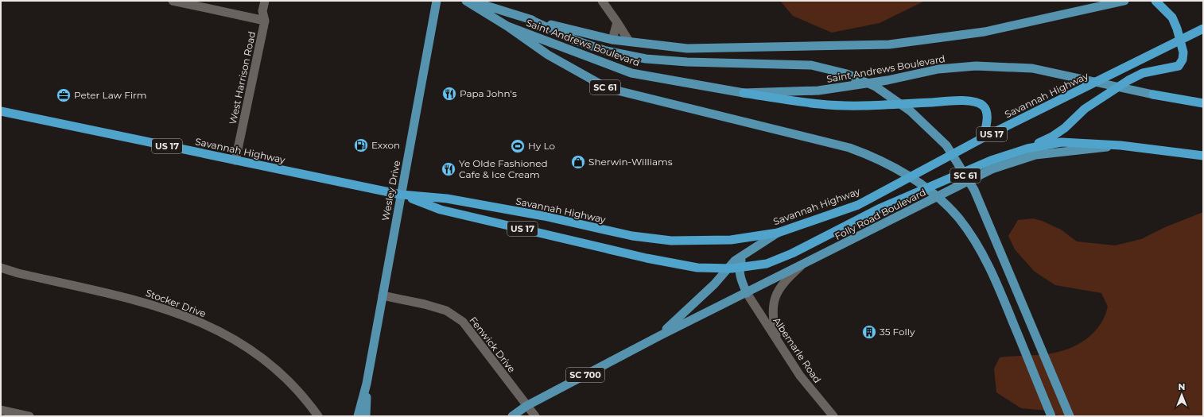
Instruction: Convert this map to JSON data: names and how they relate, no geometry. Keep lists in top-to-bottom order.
{
  "streets": {
    "highway": ["Savannah Highway", "US 17"],
    "main road": [
      "Saint Andrews Boulevard",
      "SC 61",
      "Wesley Drive",
      "Folly Road Boulevard",
      "SC 700"
    ],
    "street": [
      "West Harrison Road",
      "Stocker Drive",
      "Fenwick Drive",
      "Albemarle Road"
    ]
  },
  "crossings": [
    ["Saint Andrews Boulevard", "SC 61"],
    ["West Harrison Road", "Savannah Highway"],
    ["Savannah Highway", "Wesley Drive"],
    ["Savannah Highway", "Folly Road Boulevard"],
    ["Wesley Drive", "Fenwick Drive"],
    ["Folly Road Boulevard", "Fenwick Drive"],
    ["Folly Road Boulevard", "Albemarle Road"]
  ],
  "places": {
    "restaurant": ["Papa John's", "Ye Olde Fashioned Cafe & Ice Cream"],
    "office": ["Peter Law Firm"],
    "fuel station": ["Exxon"],
    "sports": ["Hy Lo"],
    "shop": ["Sherwin-Williams"],
    "building": ["35 Folly"]
  },
  "north": "top"
}
